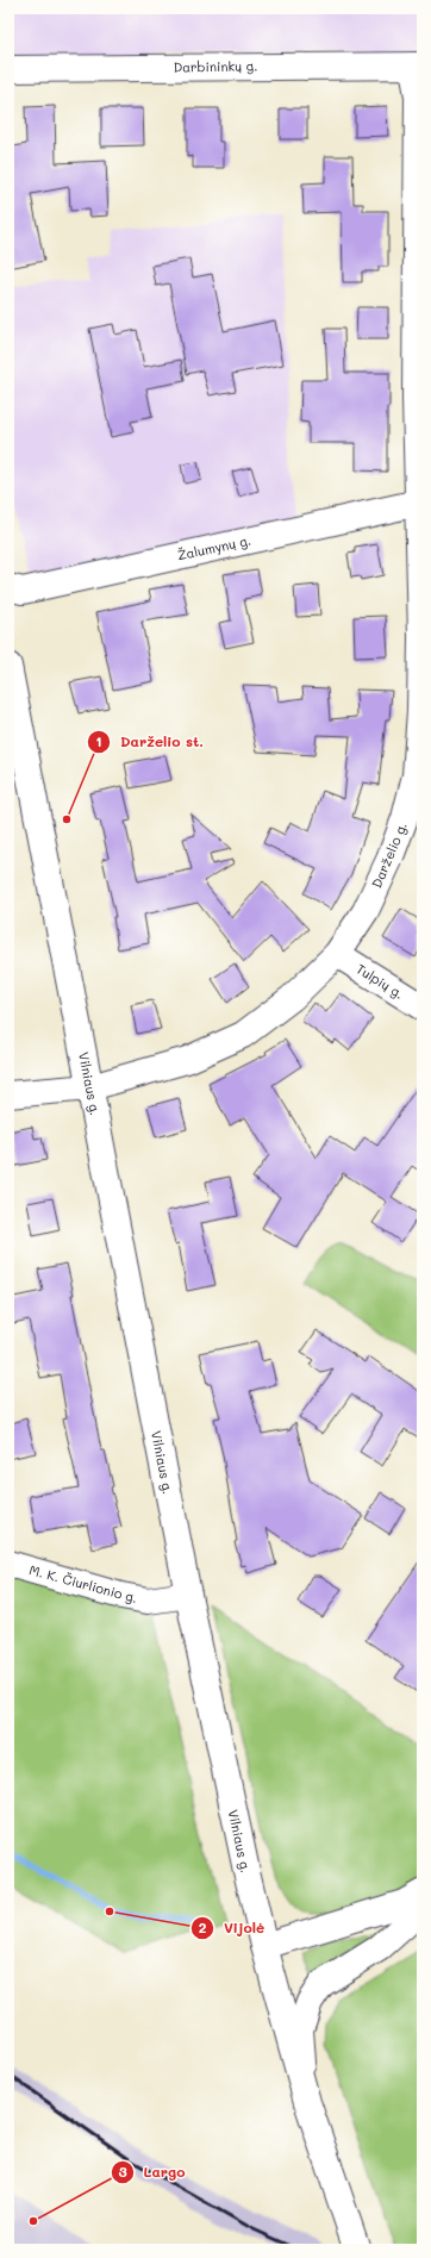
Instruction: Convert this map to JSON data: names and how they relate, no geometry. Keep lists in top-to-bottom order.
{
  "streets": {
    "main road": [
      "Darbininkų g.",
      "Žalumynų g.",
      "Darželio g.",
      "Tulpių g.",
      "Vilniaus g.",
      "M. K. Čiurlionio g."
    ]
  },
  "crossings": [
    ["Darbininkų g.", "Darželio g."],
    ["Žalumynų g.", "Darželio g."],
    ["Darželio g.", "Tulpių g."],
    ["Darželio g.", "Vilniaus g."],
    ["Vilniaus g.", "M. K. Čiurlionio g."]
  ],
  "places": ["Darželio st.", "Vijolė", "Largo"]
}
